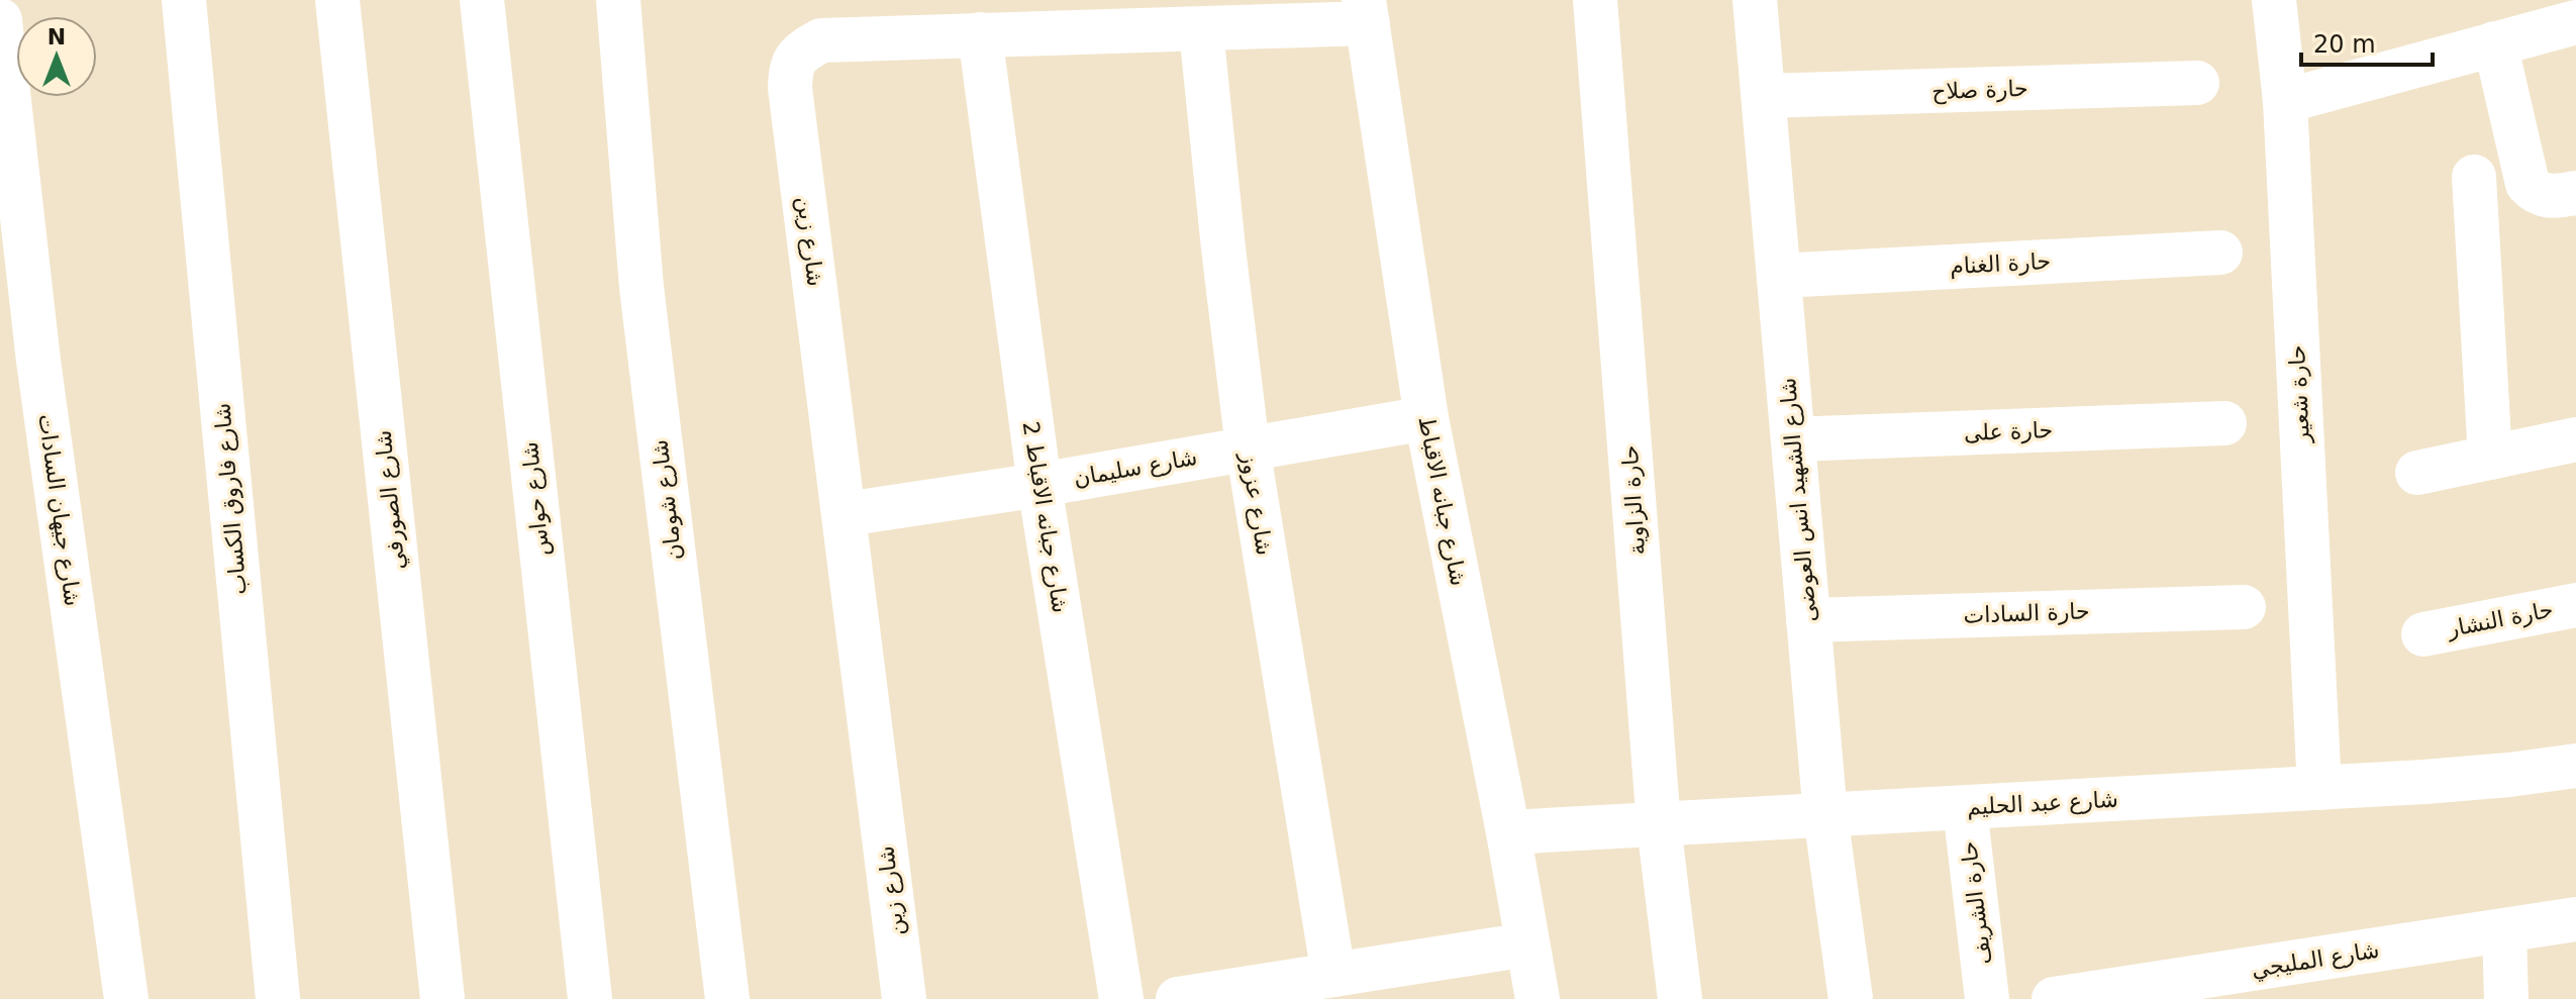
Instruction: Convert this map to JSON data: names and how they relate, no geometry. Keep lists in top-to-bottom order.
{
  "streets": {
    "street": [
      "حارة صلاح",
      "شارع زين",
      "حارة الغنام",
      "حارة شعير",
      "حارة على",
      "شارع سليمان",
      "شارع فاروق الكساب",
      "شارع حواس",
      "شارع الصورفي",
      "شارع شومان",
      "حارة الزاوية",
      "شارع الشهيد انس العوضى",
      "شارع جبانه الاقباط",
      "شارع عزوز",
      "شارع جيهان السادات",
      "شارع جبانه الاقباط 2",
      "حارة السادات",
      "حارة النشار",
      "شارع عبد الحليم",
      "حارة الشريف",
      "شارع المليجي"
    ]
  },
  "crossings": [
    ["حارة صلاح", "شارع الشهيد انس العوضى"],
    ["شارع زين", "شارع سليمان"],
    ["شارع زين", "شارع جبانه الاقباط"],
    ["شارع زين", "شارع عزوز"],
    ["شارع زين", "شارع جبانه الاقباط 2"],
    ["حارة الغنام", "شارع الشهيد انس العوضى"],
    ["حارة شعير", "شارع عبد الحليم"],
    ["حارة على", "شارع الشهيد انس العوضى"],
    ["شارع سليمان", "شارع جبانه الاقباط"],
    ["شارع سليمان", "شارع عزوز"],
    ["شارع سليمان", "شارع جبانه الاقباط 2"],
    ["حارة الزاوية", "شارع عبد الحليم"],
    ["شارع الشهيد انس العوضى", "حارة السادات"],
    ["شارع الشهيد انس العوضى", "شارع عبد الحليم"],
    ["شارع جبانه الاقباط", "شارع عبد الحليم"],
    ["شارع عبد الحليم", "حارة الشريف"]
  ],
  "scale_bar": "20 m",
  "north": "top"
}
